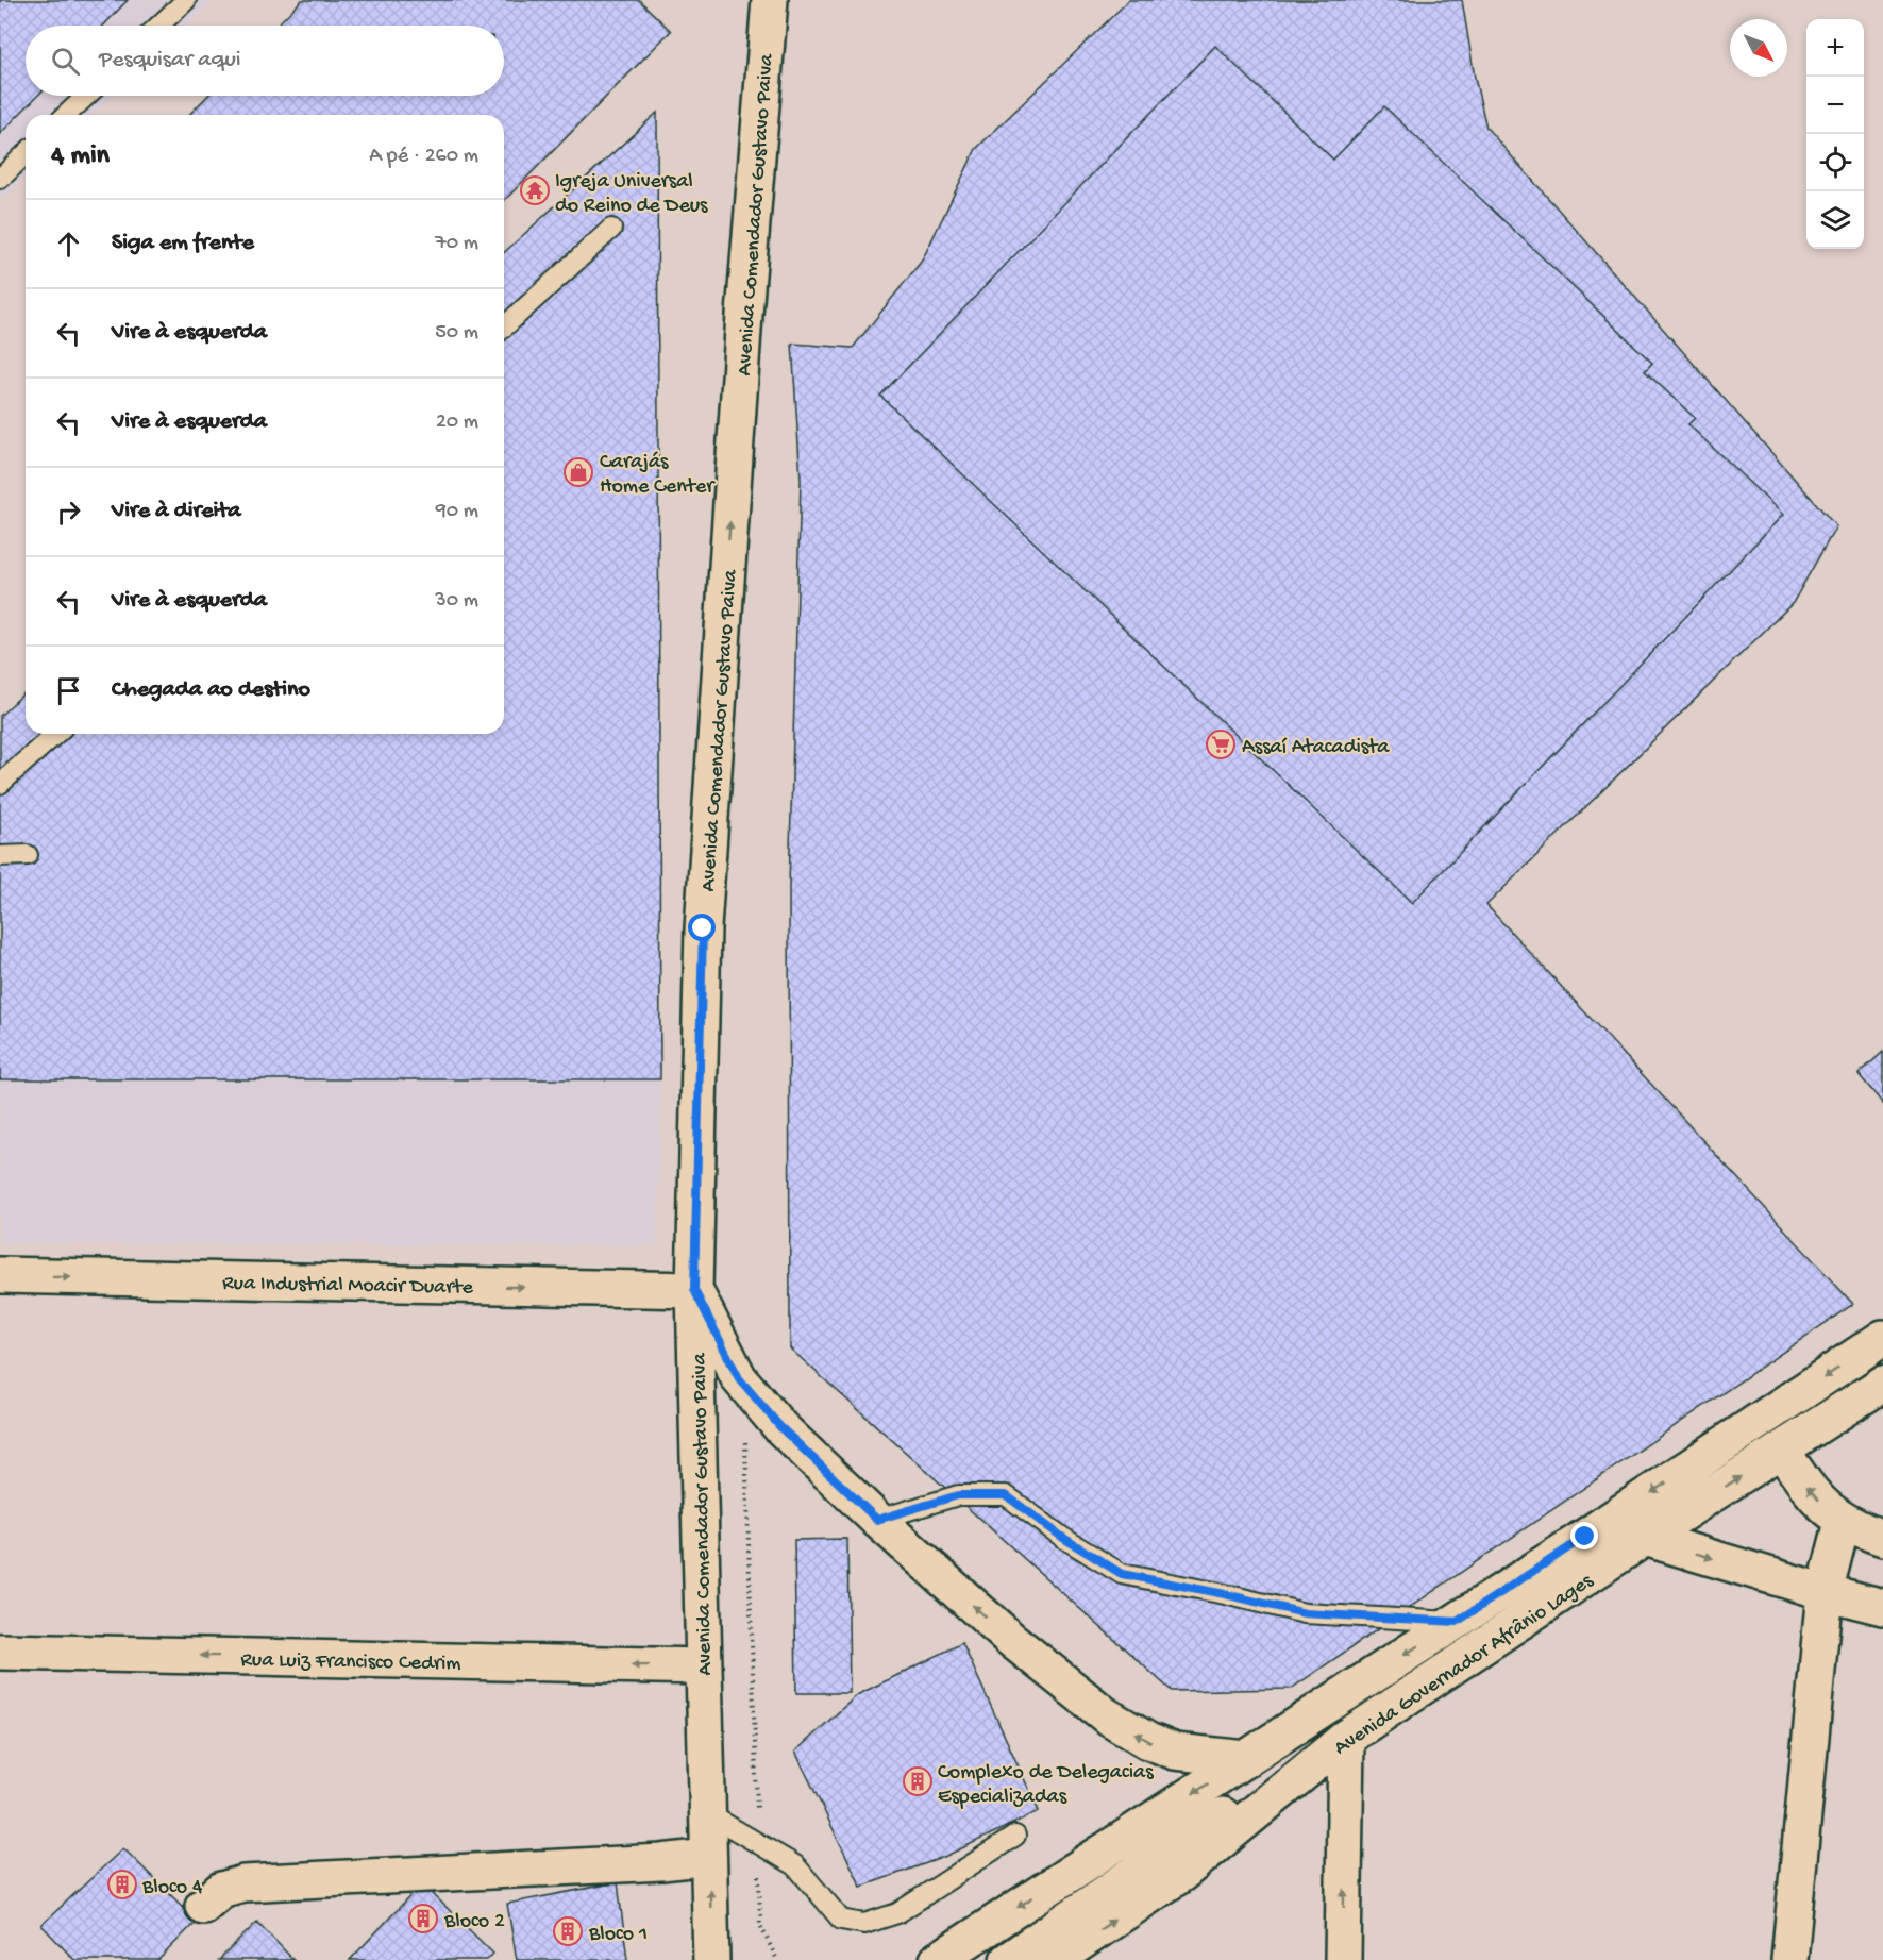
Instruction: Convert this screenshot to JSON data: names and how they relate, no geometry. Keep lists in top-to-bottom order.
{
  "streets": {
    "main road": [
      "Avenida Comendador Gustavo Paiva",
      "Rua Industrial Moacir Duarte",
      "Rua Luiz Francisco Cedrim",
      "Avenida Governador Afrânio Lages"
    ]
  },
  "crossings": [
    ["Avenida Comendador Gustavo Paiva", "Rua Industrial Moacir Duarte"],
    ["Avenida Comendador Gustavo Paiva", "Rua Luiz Francisco Cedrim"]
  ],
  "one_way": ["Avenida Comendador Gustavo Paiva", "Rua Industrial Moacir Duarte"],
  "places": {
    "temple": ["Igreja Universal do Reino de Deus"],
    "shop": ["Carajás Home Center"],
    "supermarket": ["Assaí Atacadista"],
    "building": [
      "Complexo de Delegacias Especializadas",
      "Bloco 4",
      "Bloco 2",
      "Bloco 1"
    ]
  },
  "north": "bottom right",
  "page": {
    "map_buttons": ["+", "−"],
    "search": "Pesquisar aqui",
    "heading": ["4 min", "A pé · 260 m"],
    "list": [
      ["Siga em frente", "70 m"],
      ["Vire à esquerda", "50 m"],
      ["Vire à esquerda", "20 m"],
      ["Vire à direita", "90 m"],
      ["Vire à esquerda", "30 m"],
      "Chegada ao destino"
    ]
  }
}
